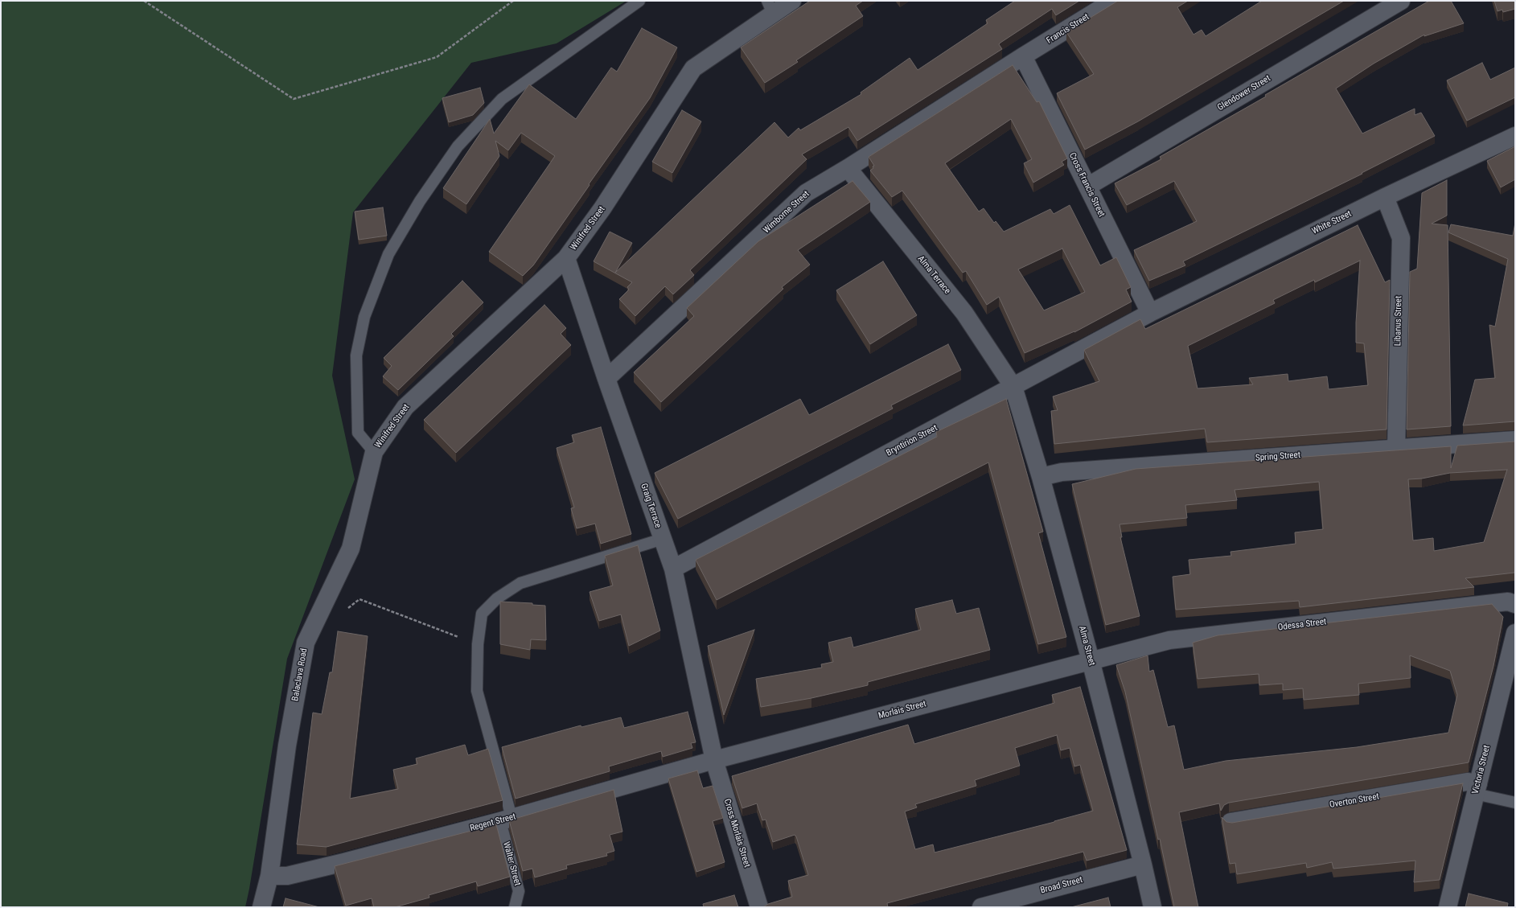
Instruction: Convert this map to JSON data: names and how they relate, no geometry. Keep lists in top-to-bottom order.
{
  "streets": {
    "street": [
      "Francis Street",
      "Glendower Street",
      "Cross Francis Street",
      "Wimborne Street",
      "White Street",
      "Winifred Street",
      "Alma Terrace",
      "Libanus Street",
      "Bryntirion Street",
      "Spring Street",
      "Graig Terrace",
      "Odessa Street",
      "Alma Street",
      "Balaclava Road",
      "Morlais Street",
      "Victoria Street",
      "Overton Street",
      "Regent Street",
      "Cross Morlais Street",
      "Broad Street"
    ],
    "lane": ["Walter Street"]
  },
  "crossings": [
    ["Francis Street", "Cross Francis Street"],
    ["Francis Street", "Wimborne Street"],
    ["Glendower Street", "Cross Francis Street"],
    ["Cross Francis Street", "Wimborne Street"],
    ["Cross Francis Street", "White Street"],
    ["Cross Francis Street", "Bryntirion Street"],
    ["Wimborne Street", "Alma Terrace"],
    ["Wimborne Street", "Graig Terrace"],
    ["White Street", "Libanus Street"],
    ["White Street", "Bryntirion Street"],
    ["Winifred Street", "Graig Terrace"],
    ["Winifred Street", "Balaclava Road"],
    ["Alma Terrace", "Bryntirion Street"],
    ["Alma Terrace", "Alma Street"],
    ["Libanus Street", "Spring Street"],
    ["Bryntirion Street", "Graig Terrace"],
    ["Bryntirion Street", "Alma Street"],
    ["Spring Street", "Alma Street"],
    ["Graig Terrace", "Morlais Street"],
    ["Graig Terrace", "Regent Street"],
    ["Graig Terrace", "Cross Morlais Street"],
    ["Graig Terrace", "Walter Street"],
    ["Odessa Street", "Alma Street"],
    ["Odessa Street", "Morlais Street"],
    ["Alma Street", "Morlais Street"],
    ["Alma Street", "Broad Street"],
    ["Balaclava Road", "Regent Street"],
    ["Morlais Street", "Regent Street"],
    ["Morlais Street", "Cross Morlais Street"],
    ["Victoria Street", "Overton Street"],
    ["Regent Street", "Cross Morlais Street"],
    ["Regent Street", "Walter Street"]
  ]
}
